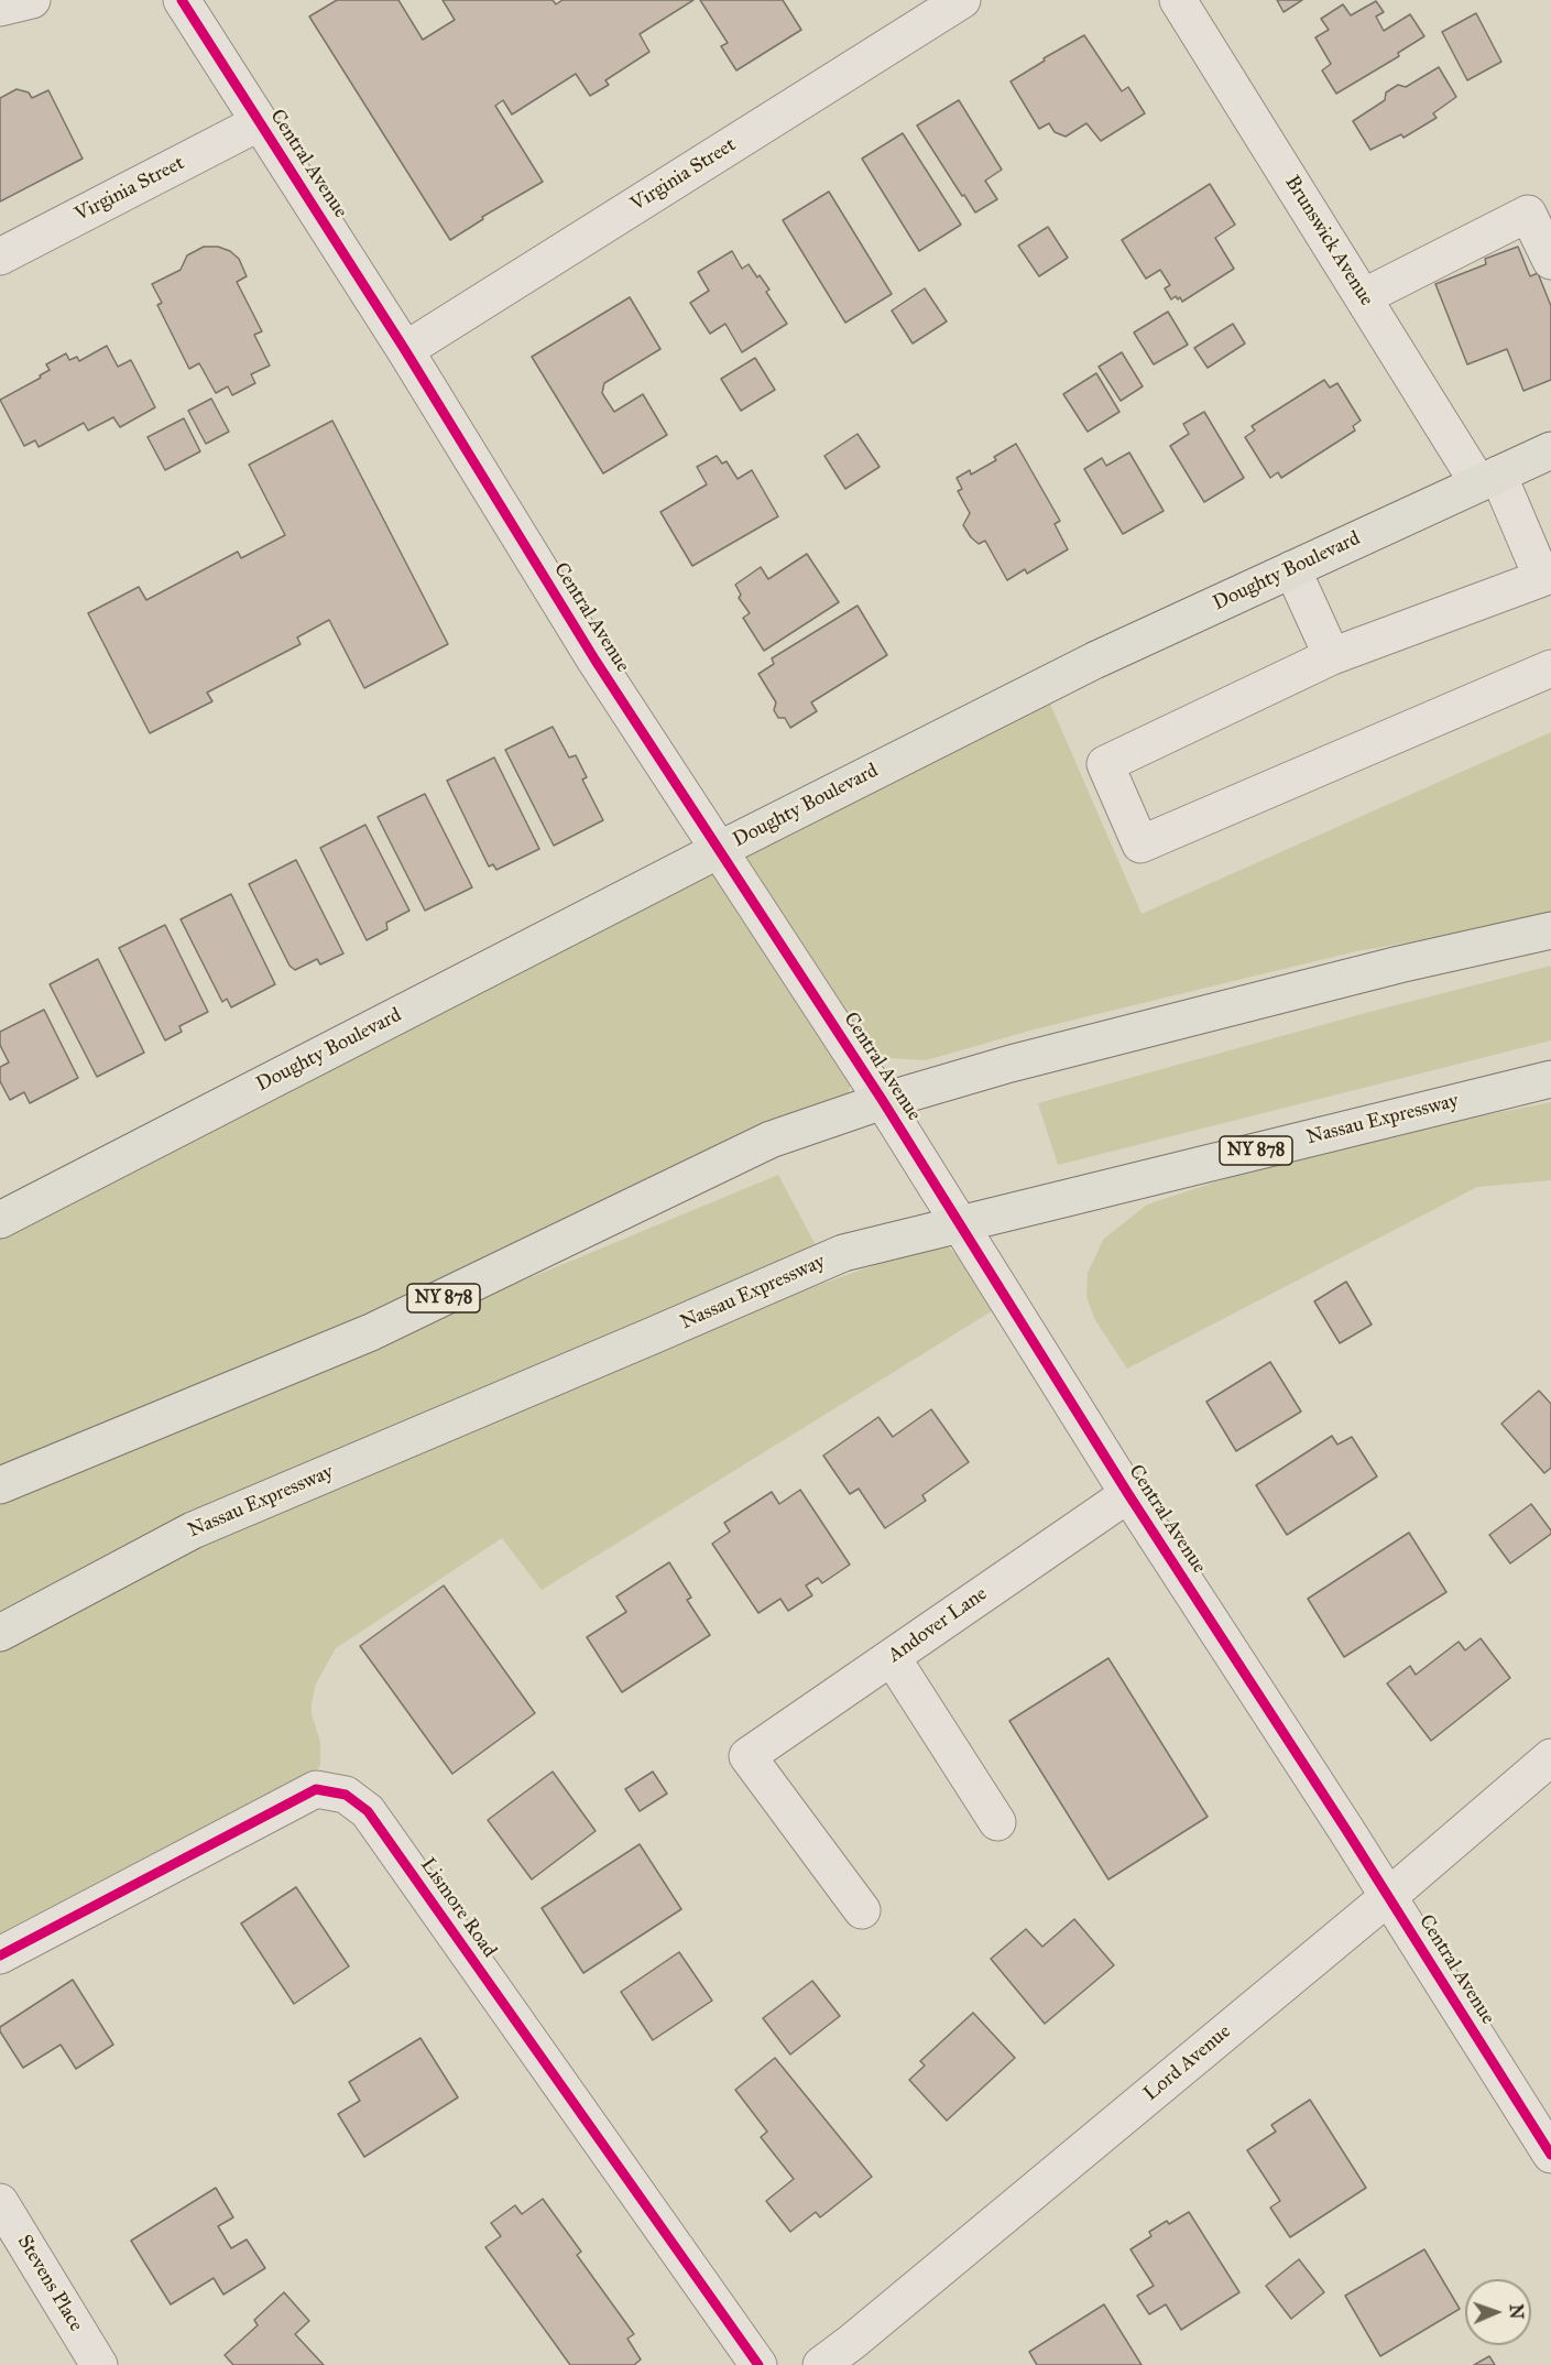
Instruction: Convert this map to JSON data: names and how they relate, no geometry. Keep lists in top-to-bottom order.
{
  "streets": {
    "main road": ["Doughty Boulevard", "Nassau Expressway", "NY 878"],
    "street": [
      "Central Avenue",
      "Virginia Street",
      "Brunswick Avenue",
      "Andover Lane",
      "Lismore Road",
      "Lord Avenue",
      "Stevens Place"
    ]
  },
  "crossings": [
    ["Central Avenue", "Virginia Street"],
    ["Central Avenue", "Doughty Boulevard"],
    ["Central Avenue", "Nassau Expressway"],
    ["Central Avenue", "NY 878"],
    ["Central Avenue", "Andover Lane"],
    ["Central Avenue", "Lord Avenue"],
    ["Brunswick Avenue", "Doughty Boulevard"]
  ],
  "north": "right"
}
